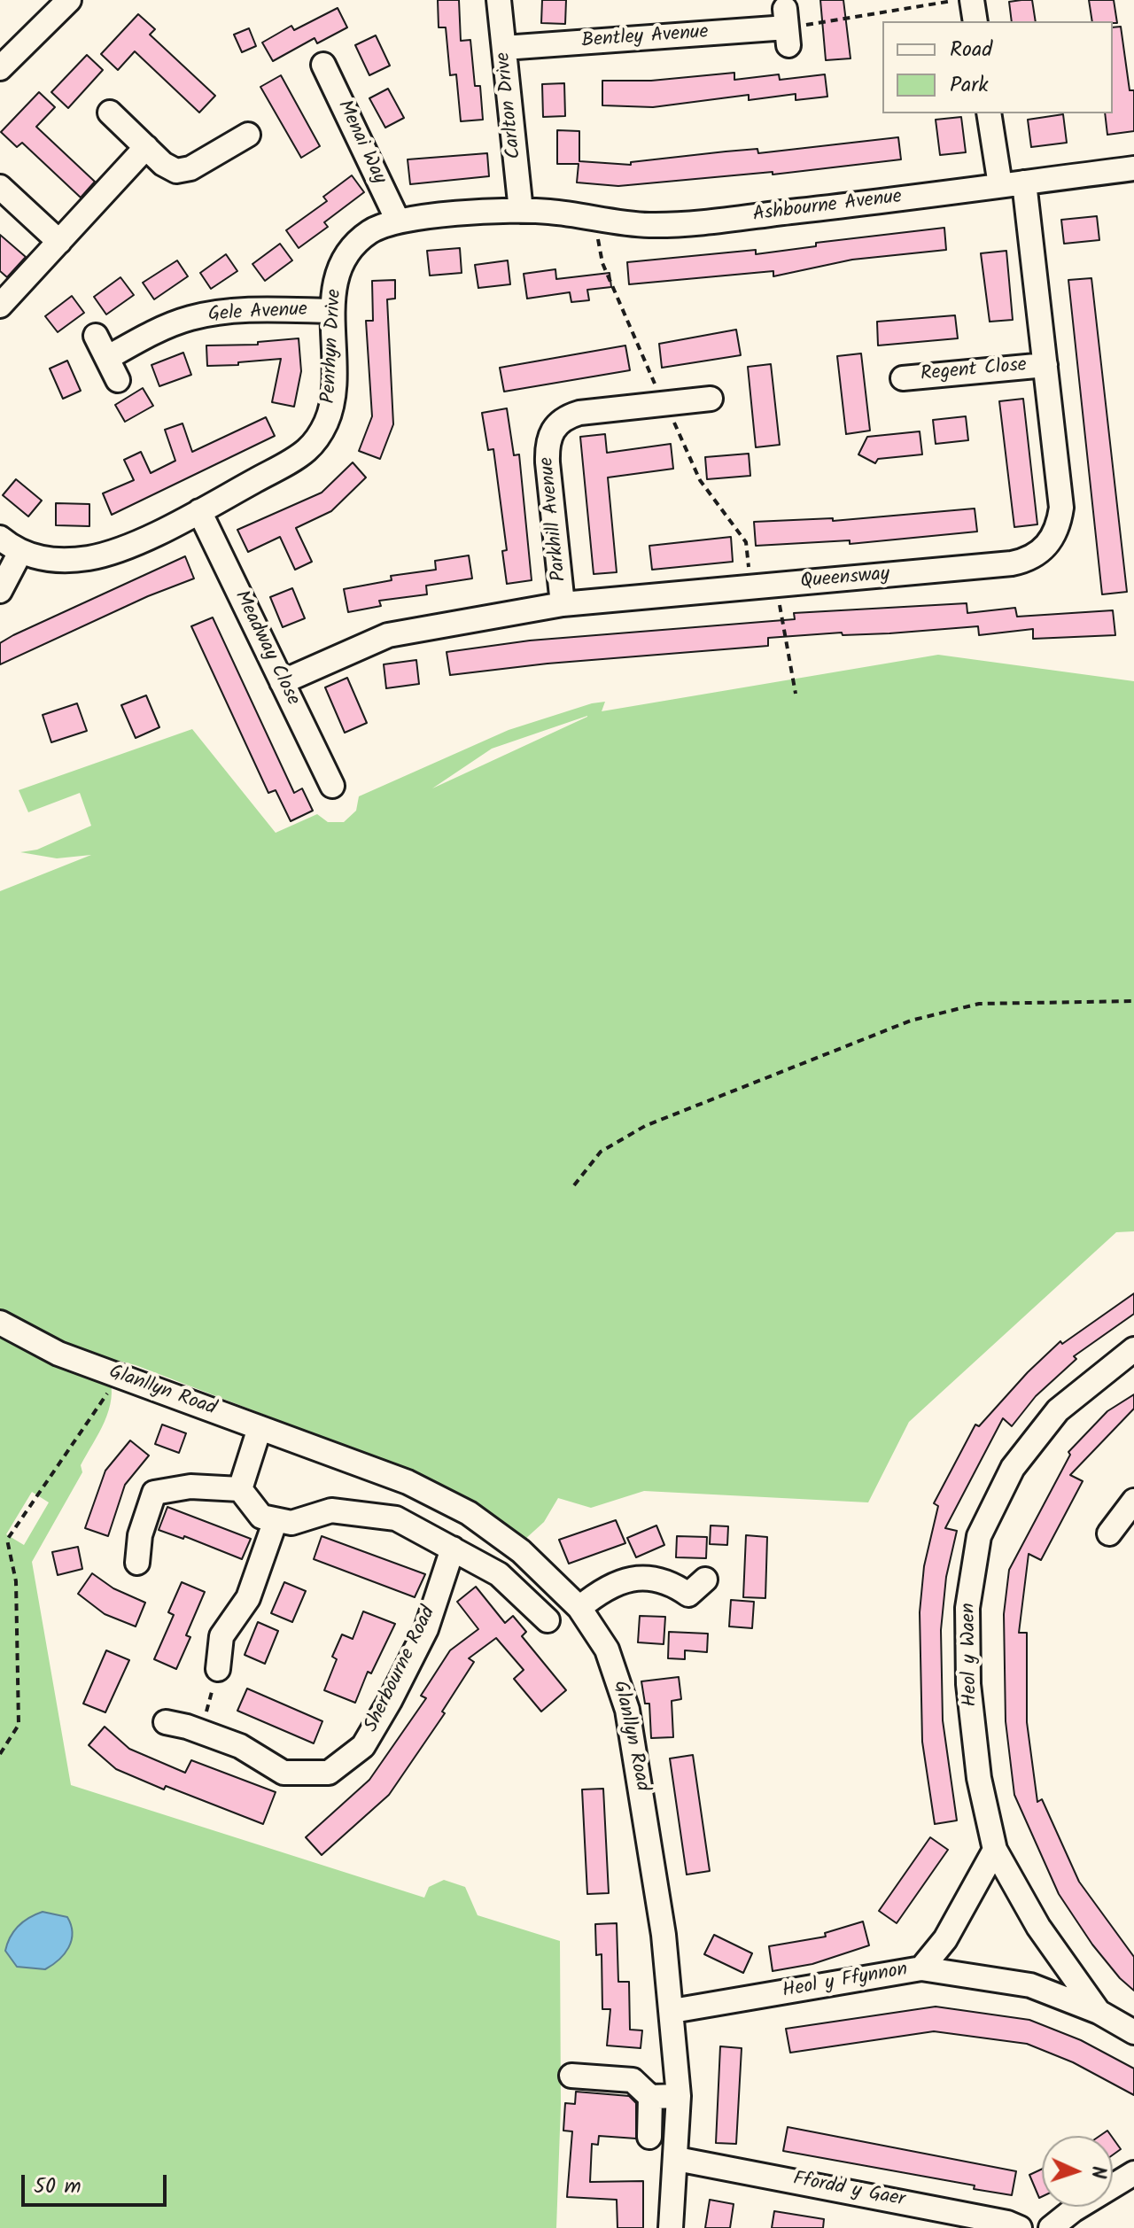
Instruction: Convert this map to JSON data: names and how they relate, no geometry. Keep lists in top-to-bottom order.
{
  "streets": {
    "street": [
      "Bentley Avenue",
      "Carlton Drive",
      "Menai Way",
      "Ashbourne Avenue",
      "Gele Avenue",
      "Penrhyn Drive",
      "Regent Close",
      "Parkhill Avenue",
      "Queensway",
      "Meadway Close",
      "Glanllyn Road",
      "Heol y Waen",
      "Sherbourne Road",
      "Heol y Ffynnon",
      "Ffordd y Gaer"
    ]
  },
  "crossings": [
    ["Bentley Avenue", "Carlton Drive"],
    ["Carlton Drive", "Ashbourne Avenue"],
    ["Carlton Drive", "Penrhyn Drive"],
    ["Menai Way", "Penrhyn Drive"],
    ["Ashbourne Avenue", "Penrhyn Drive"],
    ["Ashbourne Avenue", "Queensway"],
    ["Gele Avenue", "Penrhyn Drive"],
    ["Penrhyn Drive", "Meadway Close"],
    ["Regent Close", "Queensway"],
    ["Parkhill Avenue", "Queensway"],
    ["Queensway", "Meadway Close"],
    ["Glanllyn Road", "Heol y Ffynnon"],
    ["Glanllyn Road", "Ffordd y Gaer"],
    ["Heol y Waen", "Heol y Ffynnon"]
  ],
  "legend": ["Road", "Park"],
  "scale_bar": "50 m",
  "north": "right"
}
